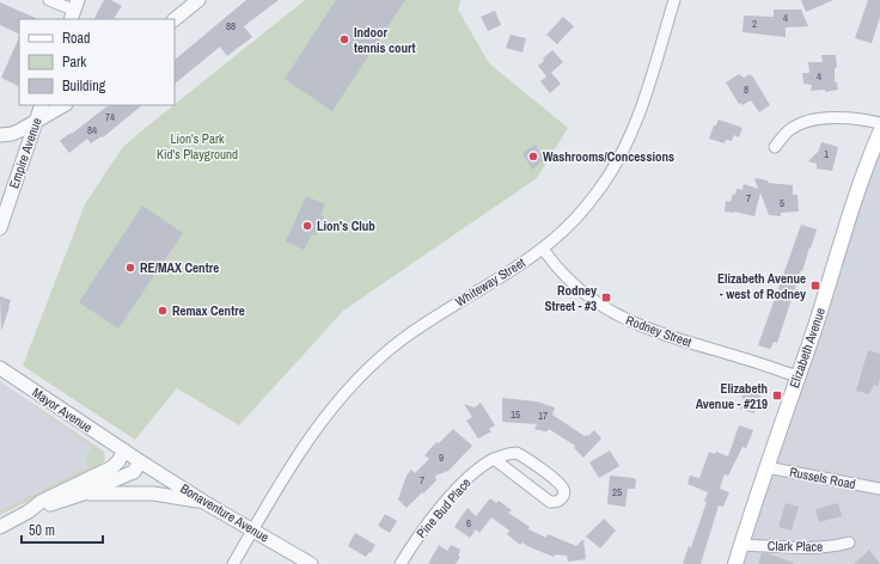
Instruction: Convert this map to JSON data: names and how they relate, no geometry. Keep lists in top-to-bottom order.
{
  "streets": {
    "main road": ["Elizabeth Avenue"],
    "street": [
      "Empire Avenue",
      "Whiteway Street",
      "Rodney Street",
      "Mayor Avenue",
      "Russels Road",
      "Pine Bud Place",
      "Bonaventure Avenue",
      "Clark Place"
    ]
  },
  "crossings": [
    ["Whiteway Street", "Rodney Street"],
    ["Whiteway Street", "Bonaventure Avenue"],
    ["Rodney Street", "Elizabeth Avenue"],
    ["Elizabeth Avenue", "Russels Road"],
    ["Elizabeth Avenue", "Clark Place"],
    ["Mayor Avenue", "Bonaventure Avenue"]
  ],
  "parks": ["Lion's Park Kid's Playground"],
  "places": {
    "other": [
      "Indoor tennis court",
      "Washrooms/Concessions",
      "Lion's Club",
      "RE/MAX Centre",
      "Remax Centre"
    ],
    "transit": ["Elizabeth Avenue - west of Rodney", "Rodney Street - #3", "Elizabeth Avenue - #219"]
  },
  "house_numbers": [
    "4",
    "2",
    "88",
    "4",
    "8",
    "74",
    "84",
    "1",
    "7",
    "5",
    "15",
    "17",
    "9",
    "7",
    "25",
    "6"
  ],
  "legend": ["Road", "Park", "Building"],
  "scale_bar": "50 m"
}
